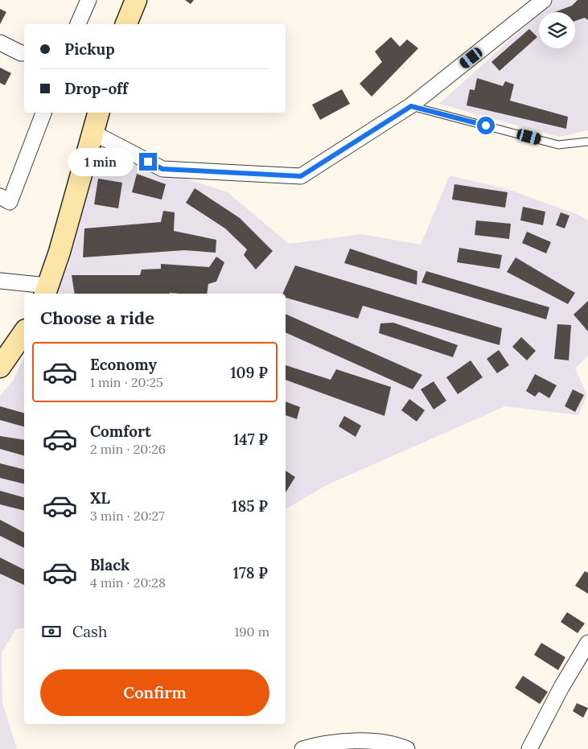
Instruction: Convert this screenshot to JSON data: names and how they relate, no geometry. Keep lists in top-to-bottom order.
{
  "page": {
    "banner": ["Pickup", "Drop-off"],
    "bubble": "1 min",
    "heading": "Choose a ride",
    "list": [
      {
        "name": "Economy",
        "note": "1 min · 20:25",
        "value": "109 ₽"
      },
      {
        "name": "Comfort",
        "note": "2 min · 20:26",
        "value": "147 ₽"
      },
      {
        "name": "XL",
        "note": "3 min · 20:27",
        "value": "185 ₽"
      },
      {
        "name": "Black",
        "note": "4 min · 20:28",
        "value": "178 ₽"
      }
    ],
    "pay": ["Cash", "190 m"],
    "buttons": "Confirm"
  }
}
